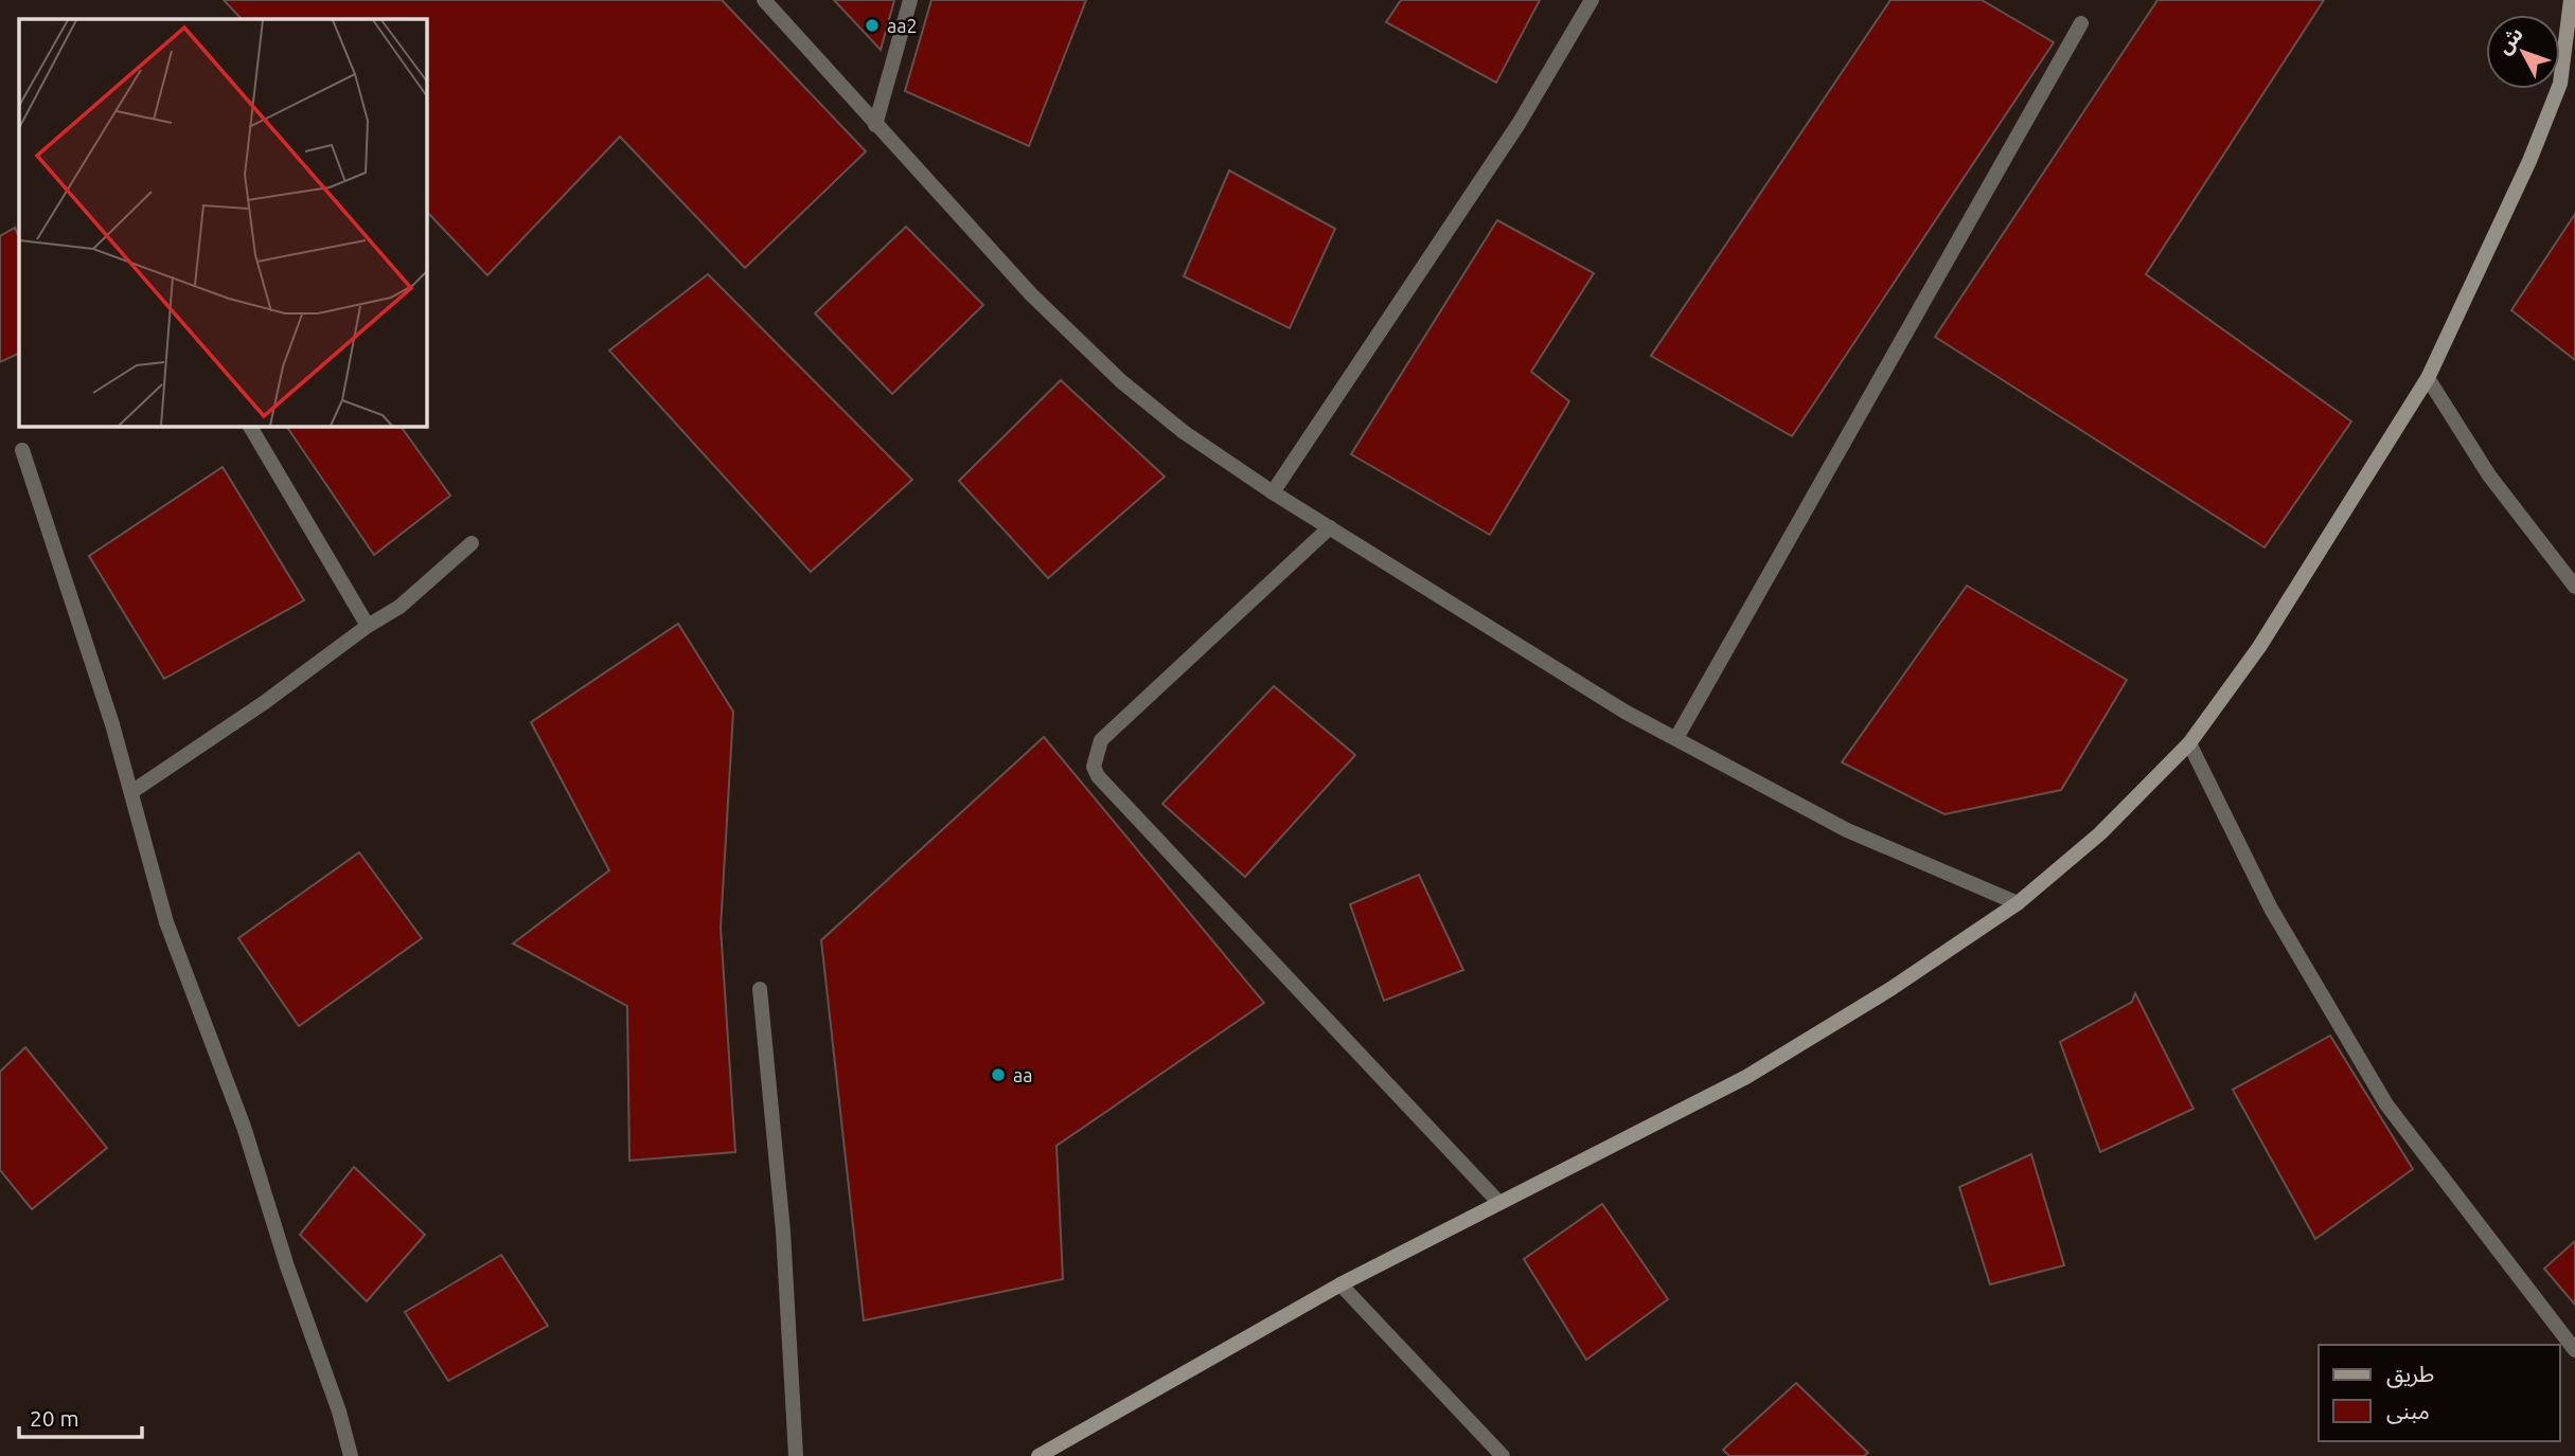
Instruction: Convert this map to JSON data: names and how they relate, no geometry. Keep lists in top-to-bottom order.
{
  "places": ["aa2", "aa"],
  "legend": ["طريق", "مبنى"],
  "scale_bar": "20 m",
  "north": "top left"
}
